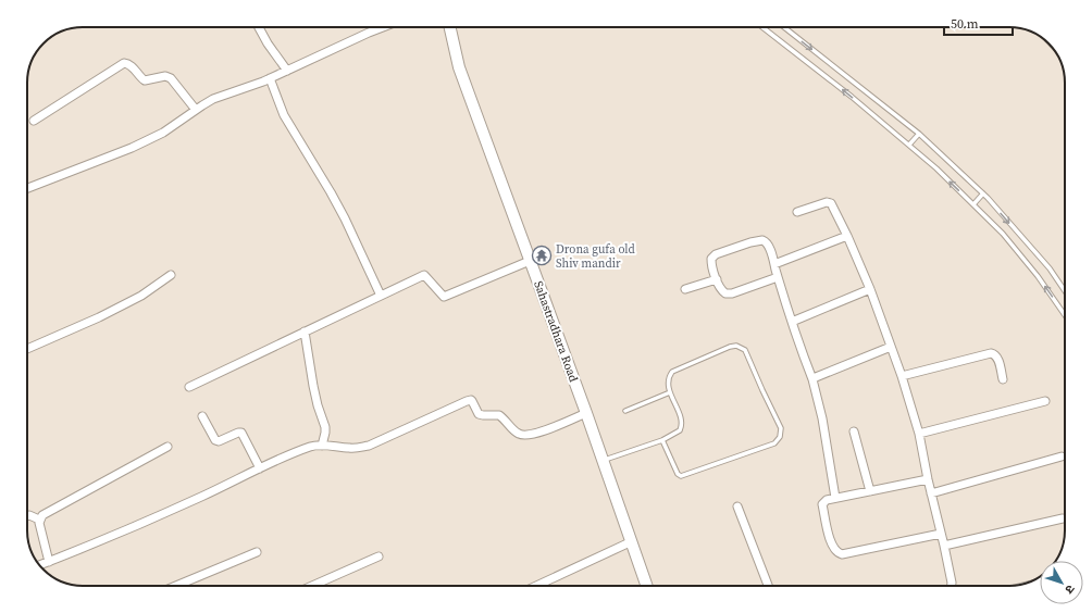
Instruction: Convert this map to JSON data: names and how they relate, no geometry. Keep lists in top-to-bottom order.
{
  "streets": {
    "main road": ["Sahastradhara Road"]
  },
  "places": {
    "temple": ["Drona gufa old Shiv mandir"]
  },
  "scale_bar": "50 m",
  "north": "bottom right"
}
